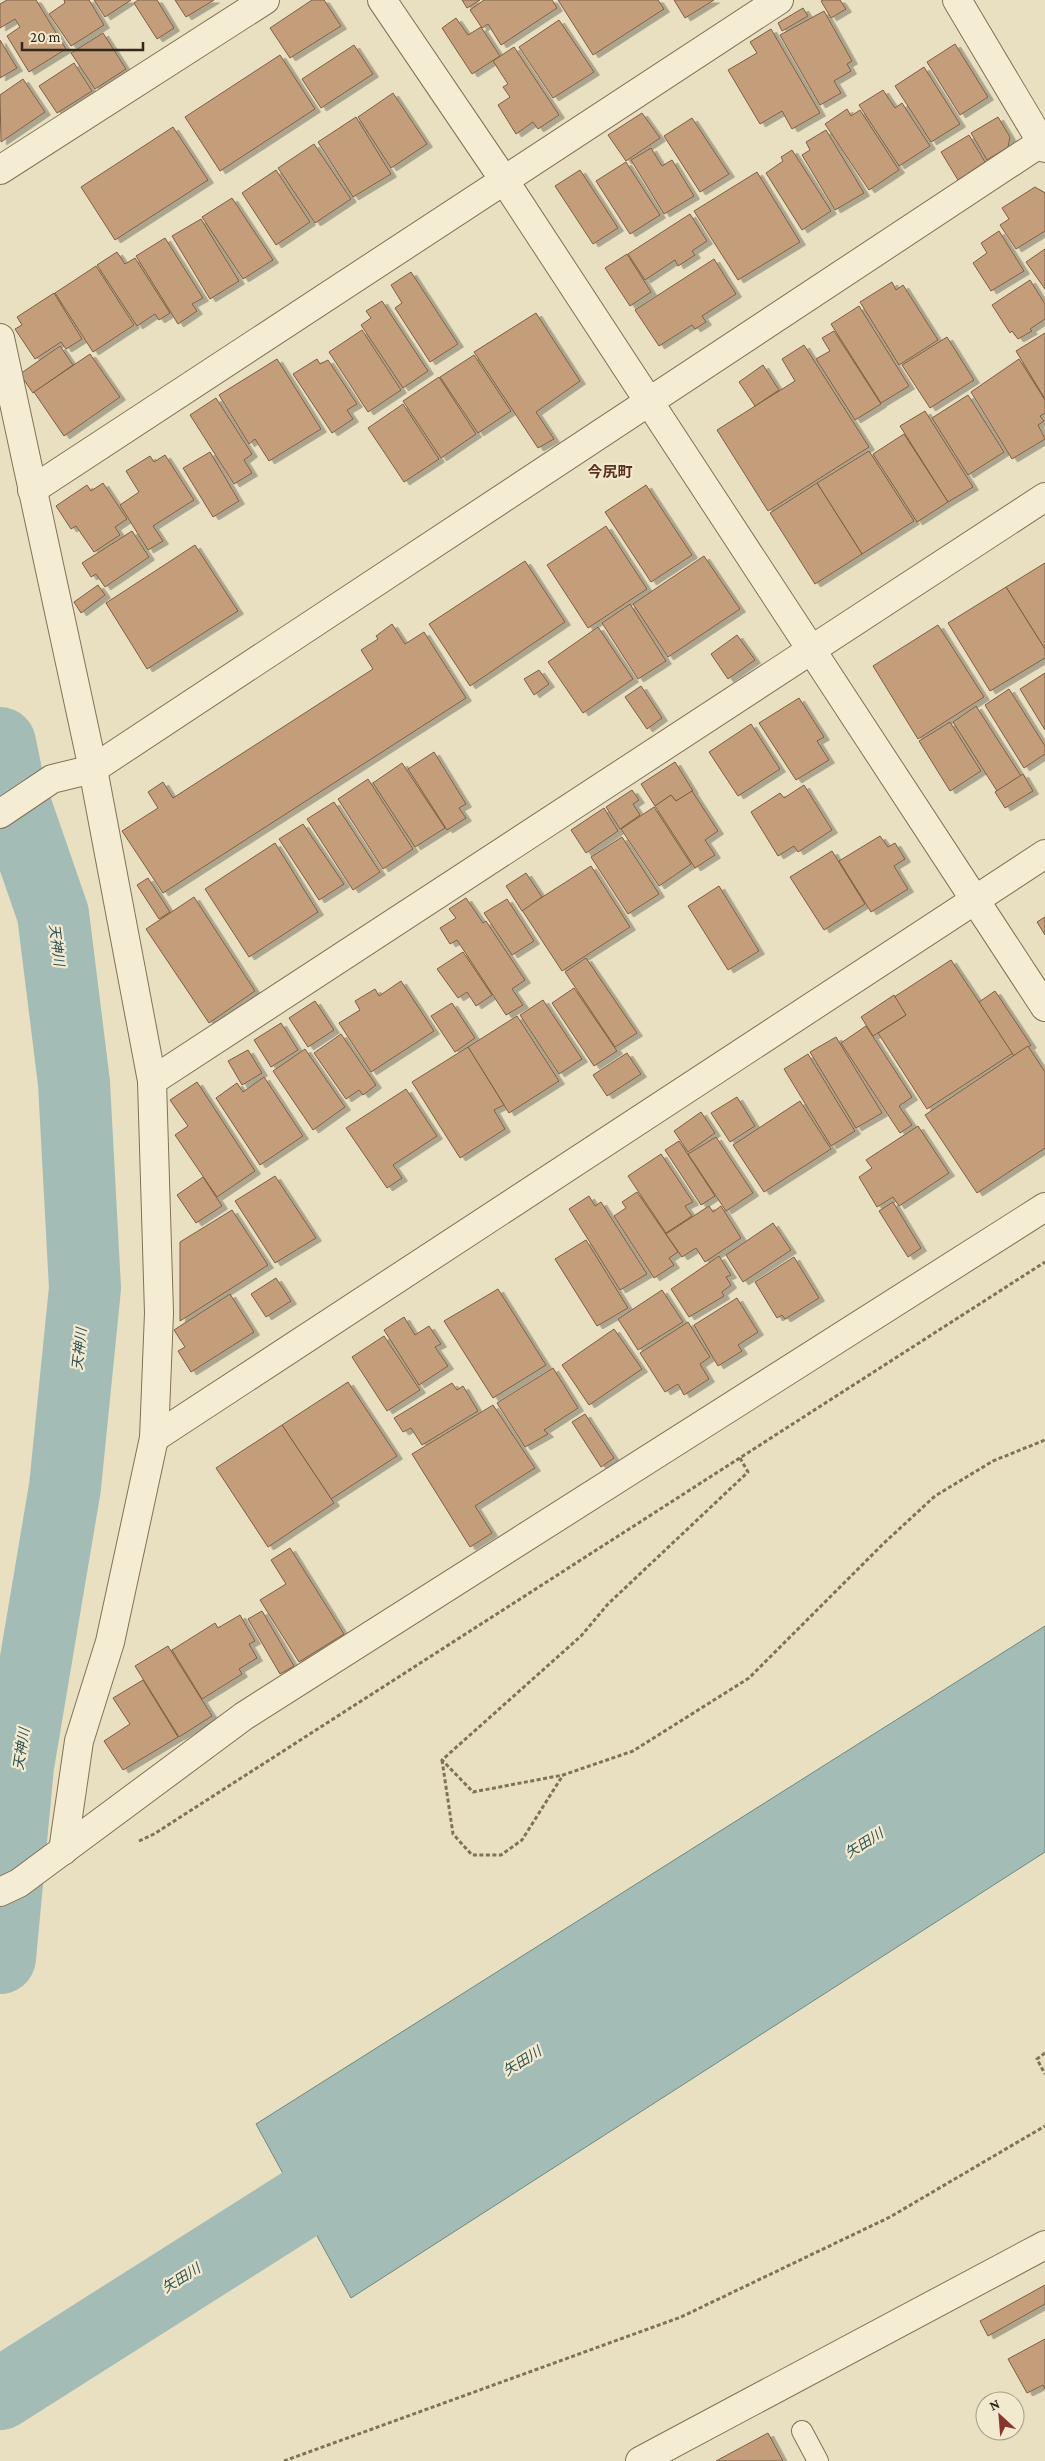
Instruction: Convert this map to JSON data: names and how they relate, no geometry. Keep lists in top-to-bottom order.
{
  "districts": ["今尻町"],
  "water": ["天神川", "矢田川"],
  "scale_bar": "20 m",
  "north": "top left"
}
